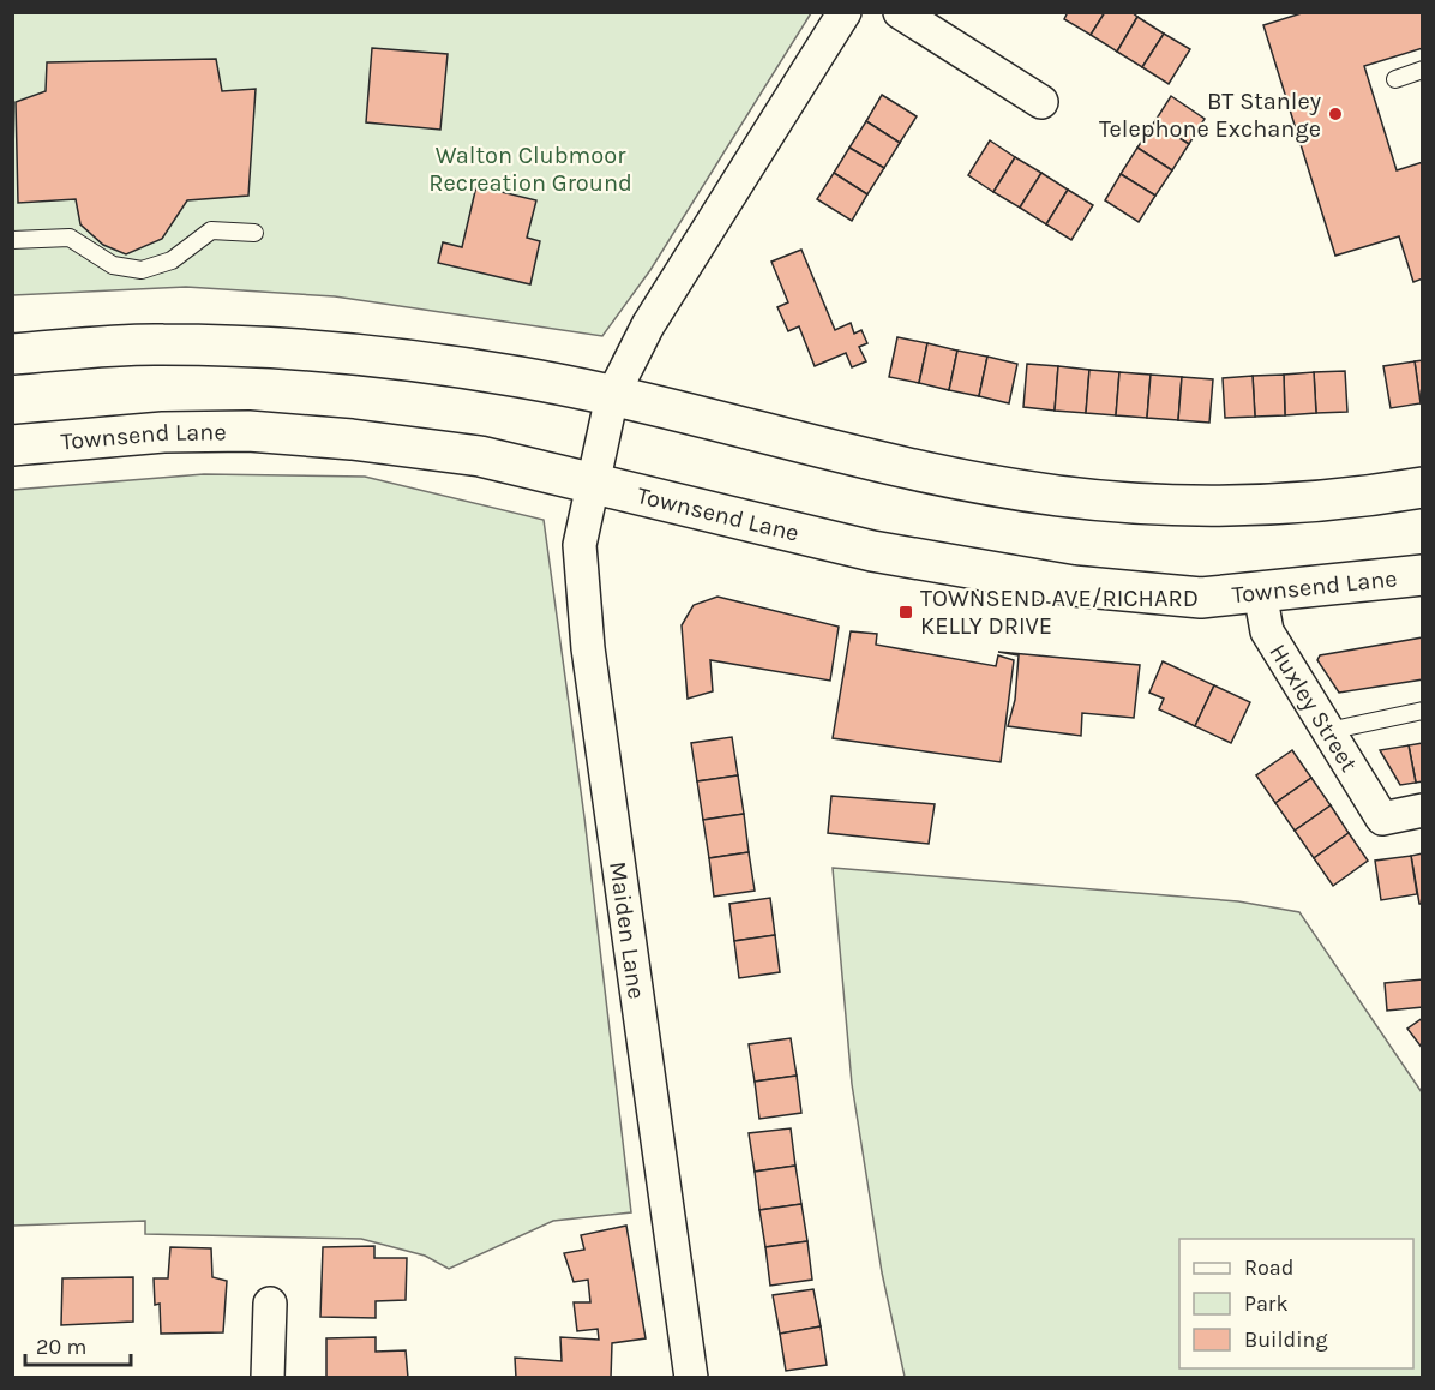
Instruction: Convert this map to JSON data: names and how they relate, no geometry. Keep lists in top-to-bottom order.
{
  "streets": {
    "main road": ["Townsend Lane"],
    "street": ["Huxley Street", "Maiden Lane"]
  },
  "crossings": [
    ["Townsend Lane", "Huxley Street"],
    ["Townsend Lane", "Maiden Lane"]
  ],
  "parks": ["Walton Clubmoor Recreation Ground"],
  "places": {
    "other": ["BT Stanley Telephone Exchange"],
    "transit": ["TOWNSEND AVE/RICHARD KELLY DRIVE"]
  },
  "legend": ["Road", "Park", "Building"],
  "scale_bar": "20 m"
}
